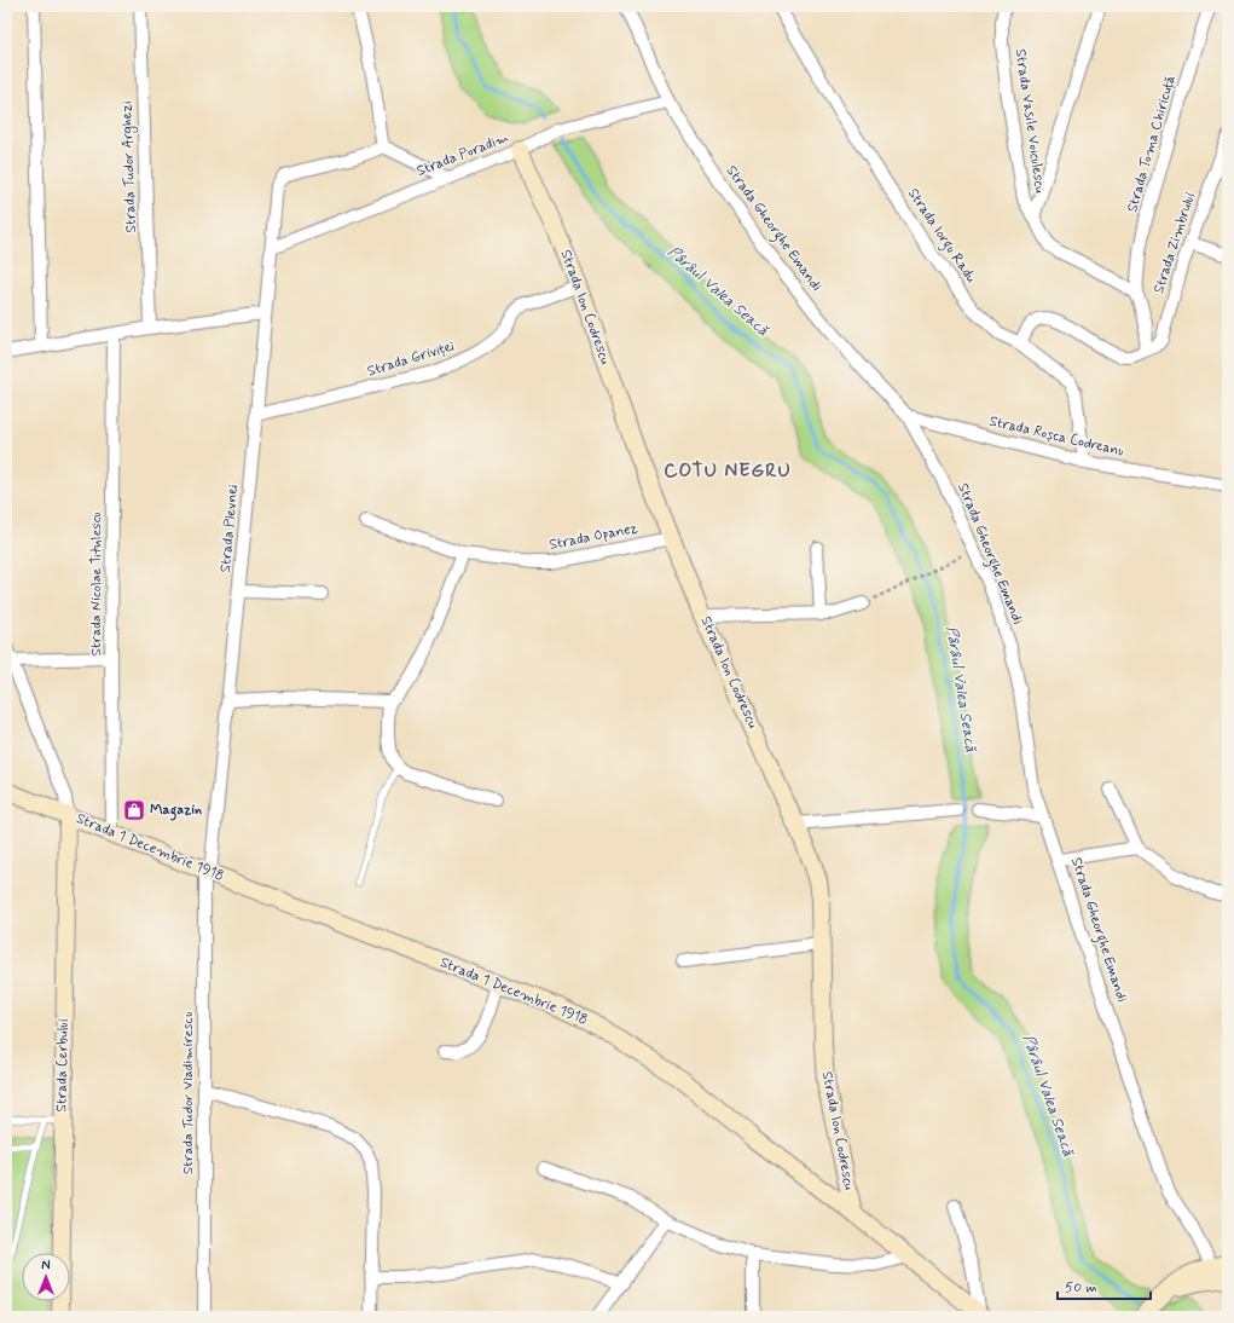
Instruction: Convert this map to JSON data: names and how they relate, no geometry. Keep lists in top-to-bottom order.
{
  "streets": {
    "main road": ["Strada Ion Codrescu", "Strada 1 Decembrie 1918", "Strada Cerbului"],
    "street": [
      "Strada Vasile Voiculescu",
      "Strada Toma Chiricuță",
      "Strada Poradim",
      "Strada Tudor Arghezi",
      "Strada Gheorghe Emandi",
      "Strada Iorgu Radu",
      "Strada Zimbrului",
      "Strada Griviței",
      "Strada Roșca Codreanu",
      "Strada Plevnei",
      "Strada Opanez",
      "Strada Nicolae Titulescu",
      "Strada Tudor Vladimirescu"
    ]
  },
  "crossings": [
    ["Strada Vasile Voiculescu", "Strada Toma Chiricuță"],
    ["Strada Poradim", "Strada Gheorghe Emandi"],
    ["Strada Poradim", "Strada Ion Codrescu"],
    ["Strada Poradim", "Strada Plevnei"],
    ["Strada Gheorghe Emandi", "Strada Roșca Codreanu"],
    ["Strada Iorgu Radu", "Strada Roșca Codreanu"],
    ["Strada Ion Codrescu", "Strada Griviței"],
    ["Strada Ion Codrescu", "Strada Opanez"],
    ["Strada Ion Codrescu", "Strada 1 Decembrie 1918"],
    ["Strada Griviței", "Strada Plevnei"],
    ["Strada Plevnei", "Strada 1 Decembrie 1918"],
    ["Strada Plevnei", "Strada Tudor Vladimirescu"],
    ["Strada Nicolae Titulescu", "Strada 1 Decembrie 1918"],
    ["Strada 1 Decembrie 1918", "Strada Cerbului"],
    ["Strada 1 Decembrie 1918", "Strada Tudor Vladimirescu"]
  ],
  "districts": ["COTU NEGRU"],
  "water": ["Pârâul Valea Seacă"],
  "places": {
    "shop": ["Magazin"]
  },
  "scale_bar": "50 m",
  "north": "top"
}
